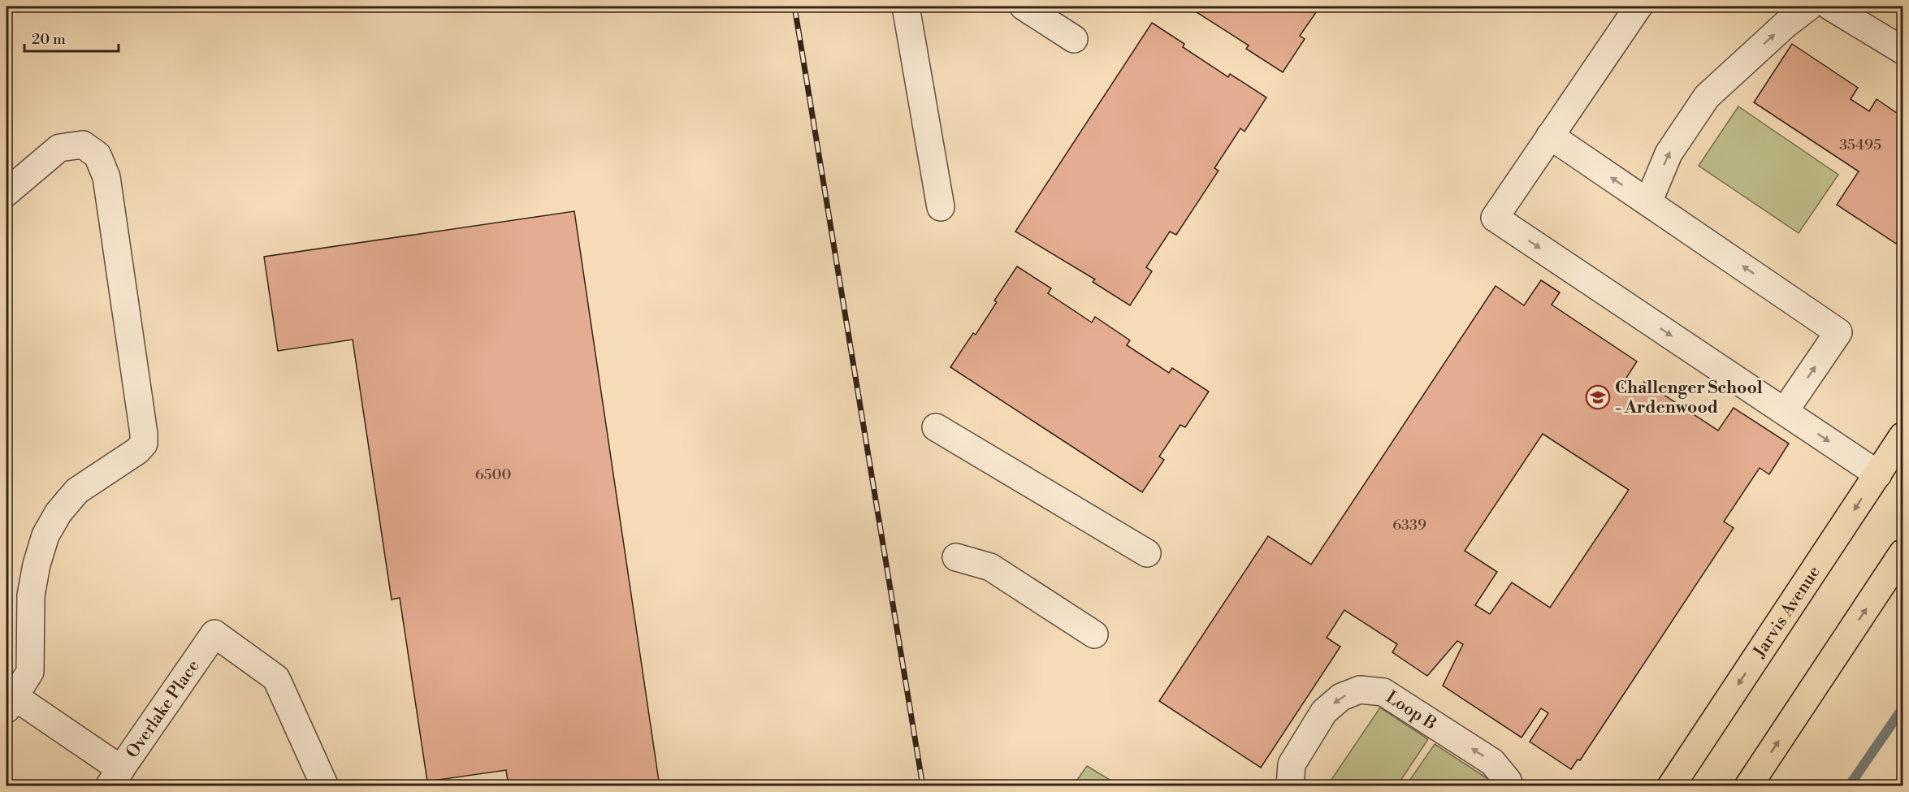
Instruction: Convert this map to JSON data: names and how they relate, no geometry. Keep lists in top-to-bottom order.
{
  "streets": {
    "main road": ["Jarvis Avenue"],
    "street": ["Overlake Place", "Loop B"]
  },
  "places": {
    "school or university": ["Challenger School - Ardenwood"]
  },
  "house_numbers": ["35495", "6500", "6339"],
  "scale_bar": "20 m"
}
